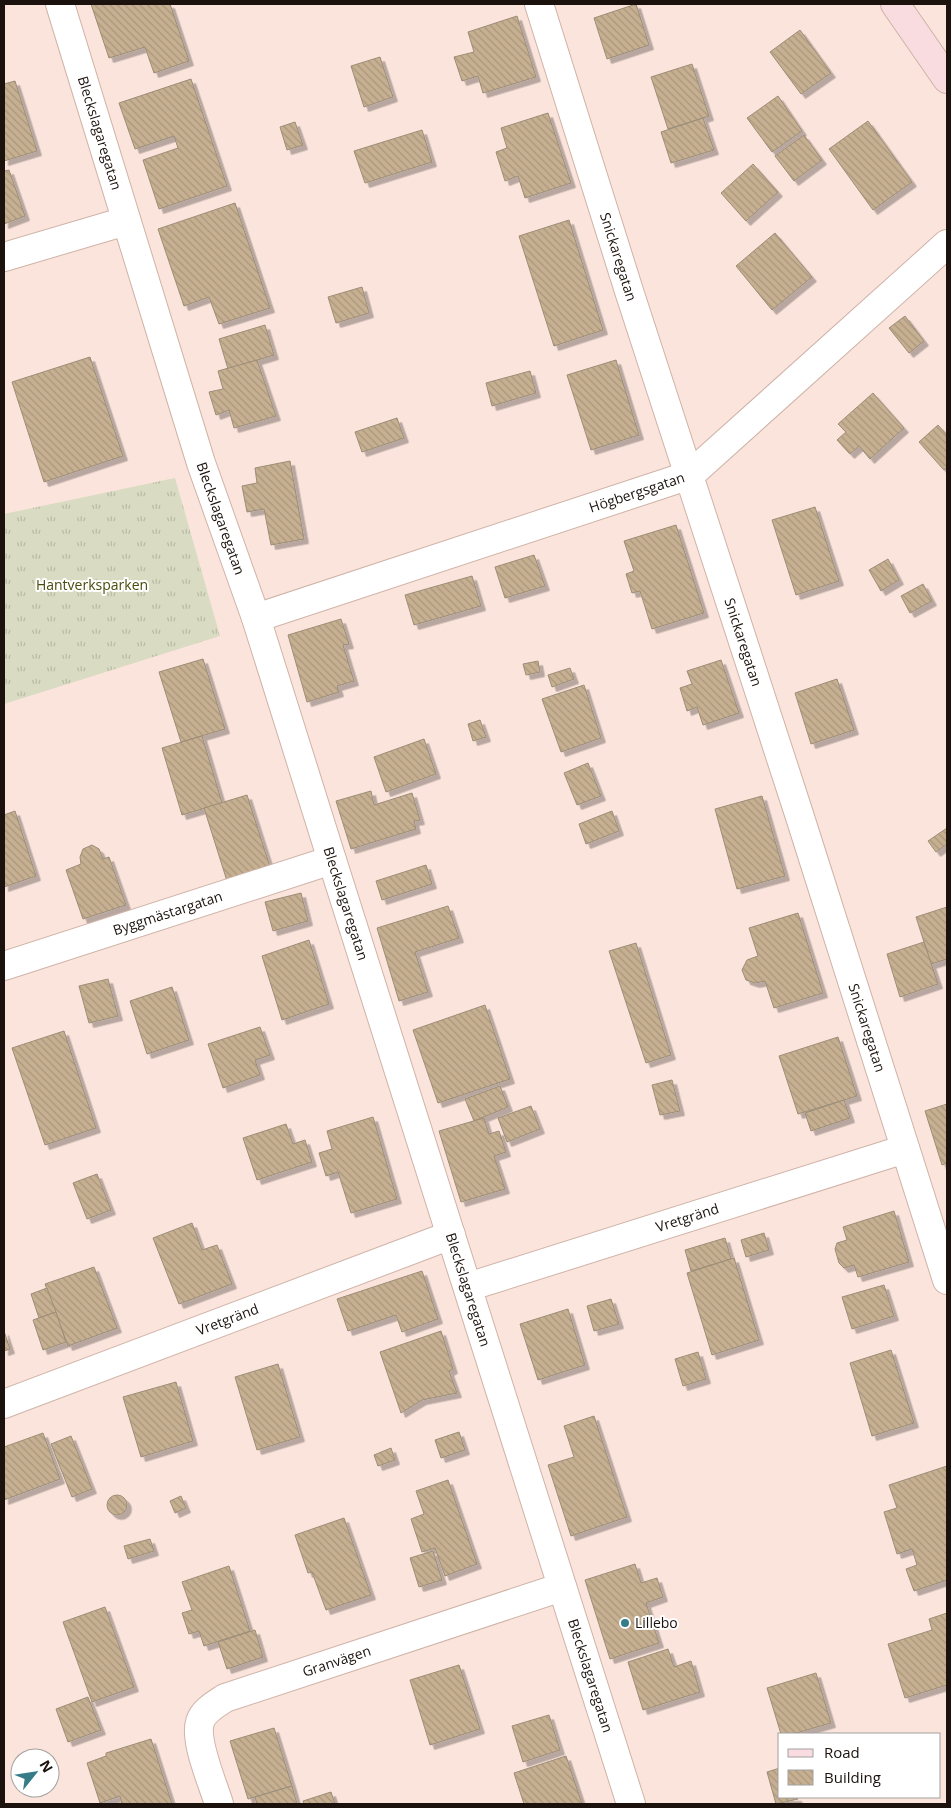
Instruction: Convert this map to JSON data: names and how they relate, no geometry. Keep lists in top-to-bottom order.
{
  "streets": {
    "street": [
      "Bleckslagaregatan",
      "Snickaregatan",
      "Högbergsgatan",
      "Byggmästargatan",
      "Vretgränd",
      "Granvägen"
    ]
  },
  "crossings": [
    ["Bleckslagaregatan", "Högbergsgatan"],
    ["Bleckslagaregatan", "Byggmästargatan"],
    ["Bleckslagaregatan", "Vretgränd"],
    ["Bleckslagaregatan", "Granvägen"],
    ["Snickaregatan", "Högbergsgatan"],
    ["Snickaregatan", "Vretgränd"]
  ],
  "parks": ["Hantverksparken"],
  "places": ["Lillebo"],
  "legend": ["Road", "Building"],
  "north": "top right"
}
